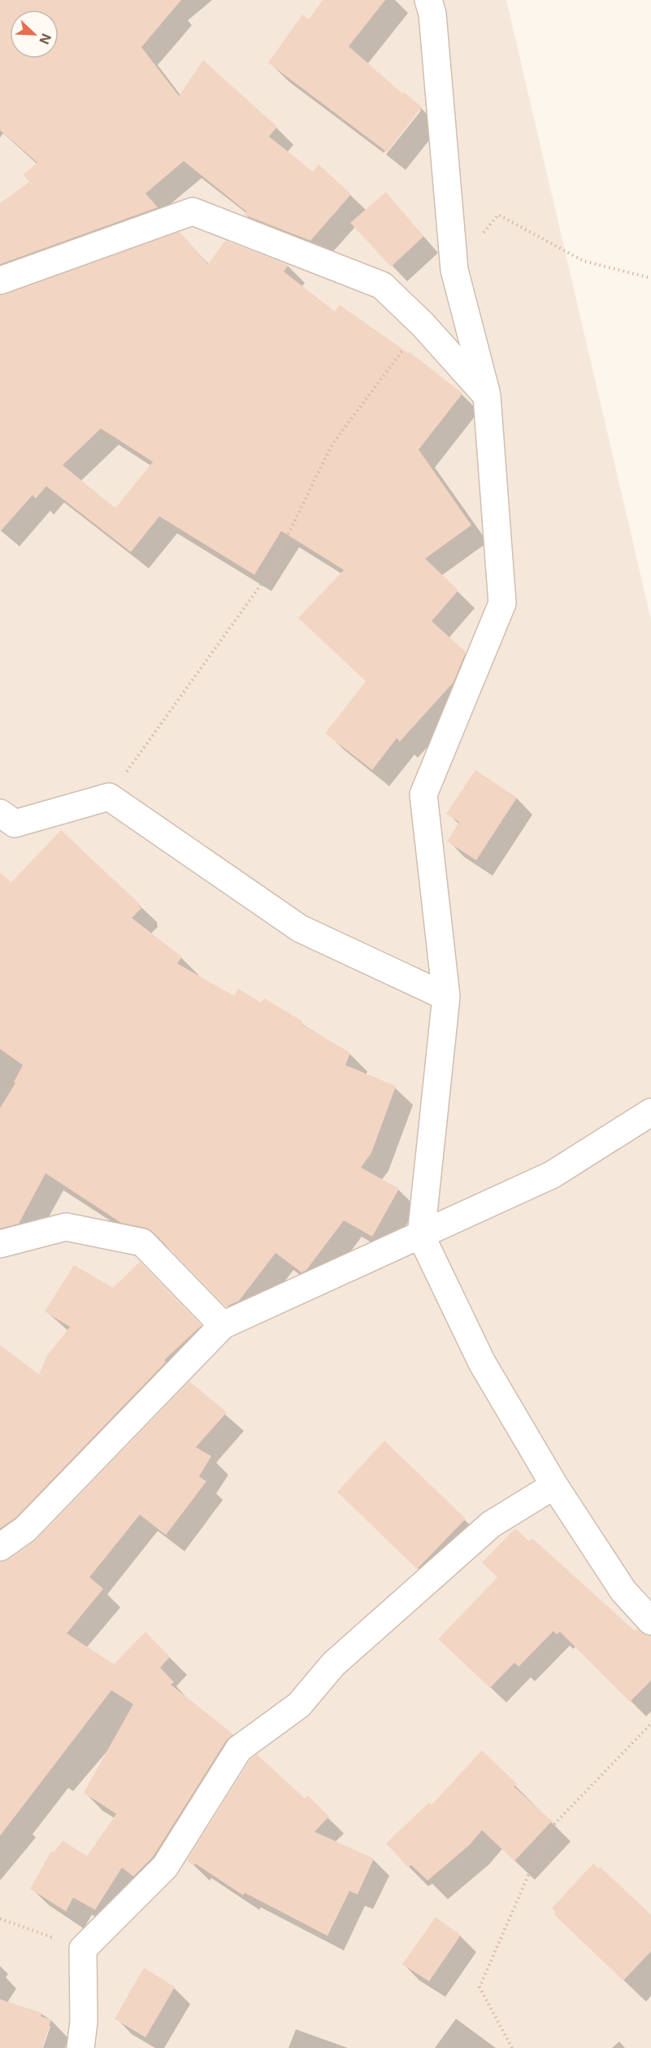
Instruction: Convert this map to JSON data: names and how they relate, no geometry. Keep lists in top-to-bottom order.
{
  "north": "bottom right"
}
